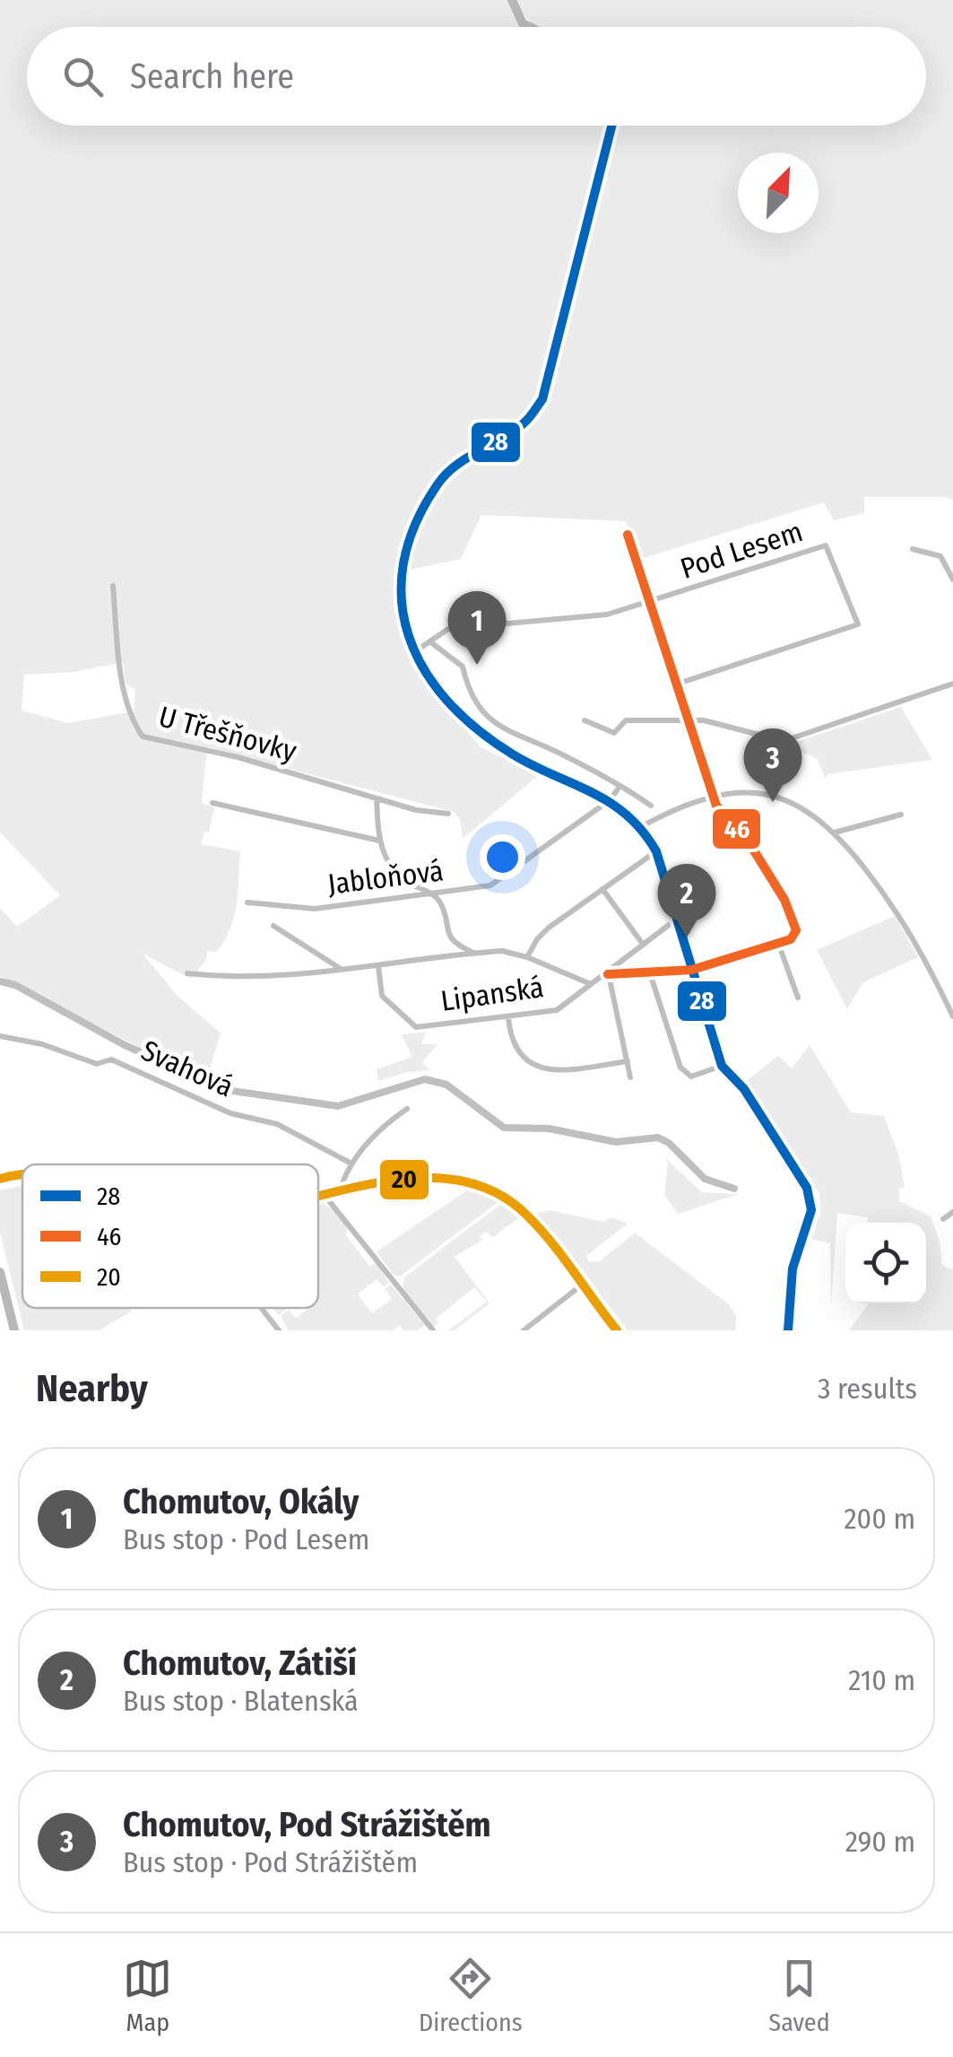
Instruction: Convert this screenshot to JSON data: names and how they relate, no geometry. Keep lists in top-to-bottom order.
{
  "streets": {
    "street": [
      "Pod Lesem",
      "U Třešňovky",
      "Jabloňová",
      "Lipanská",
      "Svahová"
    ]
  },
  "lines": ["transit line 28", "transit line 46", "transit line 20"],
  "legend": ["28", "46", "20"],
  "north": "top right",
  "page": {
    "search": "Search here",
    "pins": ["1", "3", "2"],
    "heading": ["Nearby", "3 results"],
    "list": [
      {
        "mark": "1",
        "name": "Chomutov, Okály",
        "note": "Bus stop · Pod Lesem",
        "value": "200 m"
      },
      {
        "mark": "2",
        "name": "Chomutov, Zátiší",
        "note": "Bus stop · Blatenská",
        "value": "210 m"
      },
      {
        "mark": "3",
        "name": "Chomutov, Pod Strážištěm",
        "note": "Bus stop · Pod Strážištěm",
        "value": "290 m"
      }
    ],
    "nav": ["Map", "Directions", "Saved"]
  }
}
